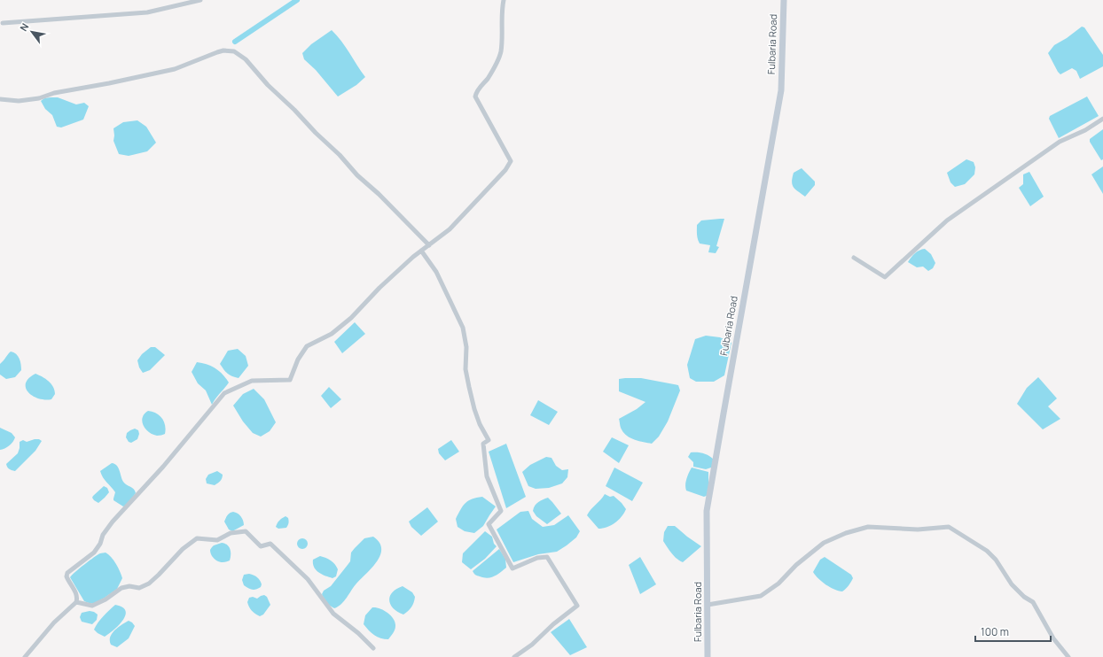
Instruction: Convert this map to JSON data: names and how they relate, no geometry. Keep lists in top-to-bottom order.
{
  "streets": {
    "main road": ["Fulbaria Road"]
  },
  "scale_bar": "100 m",
  "north": "top left"
}
